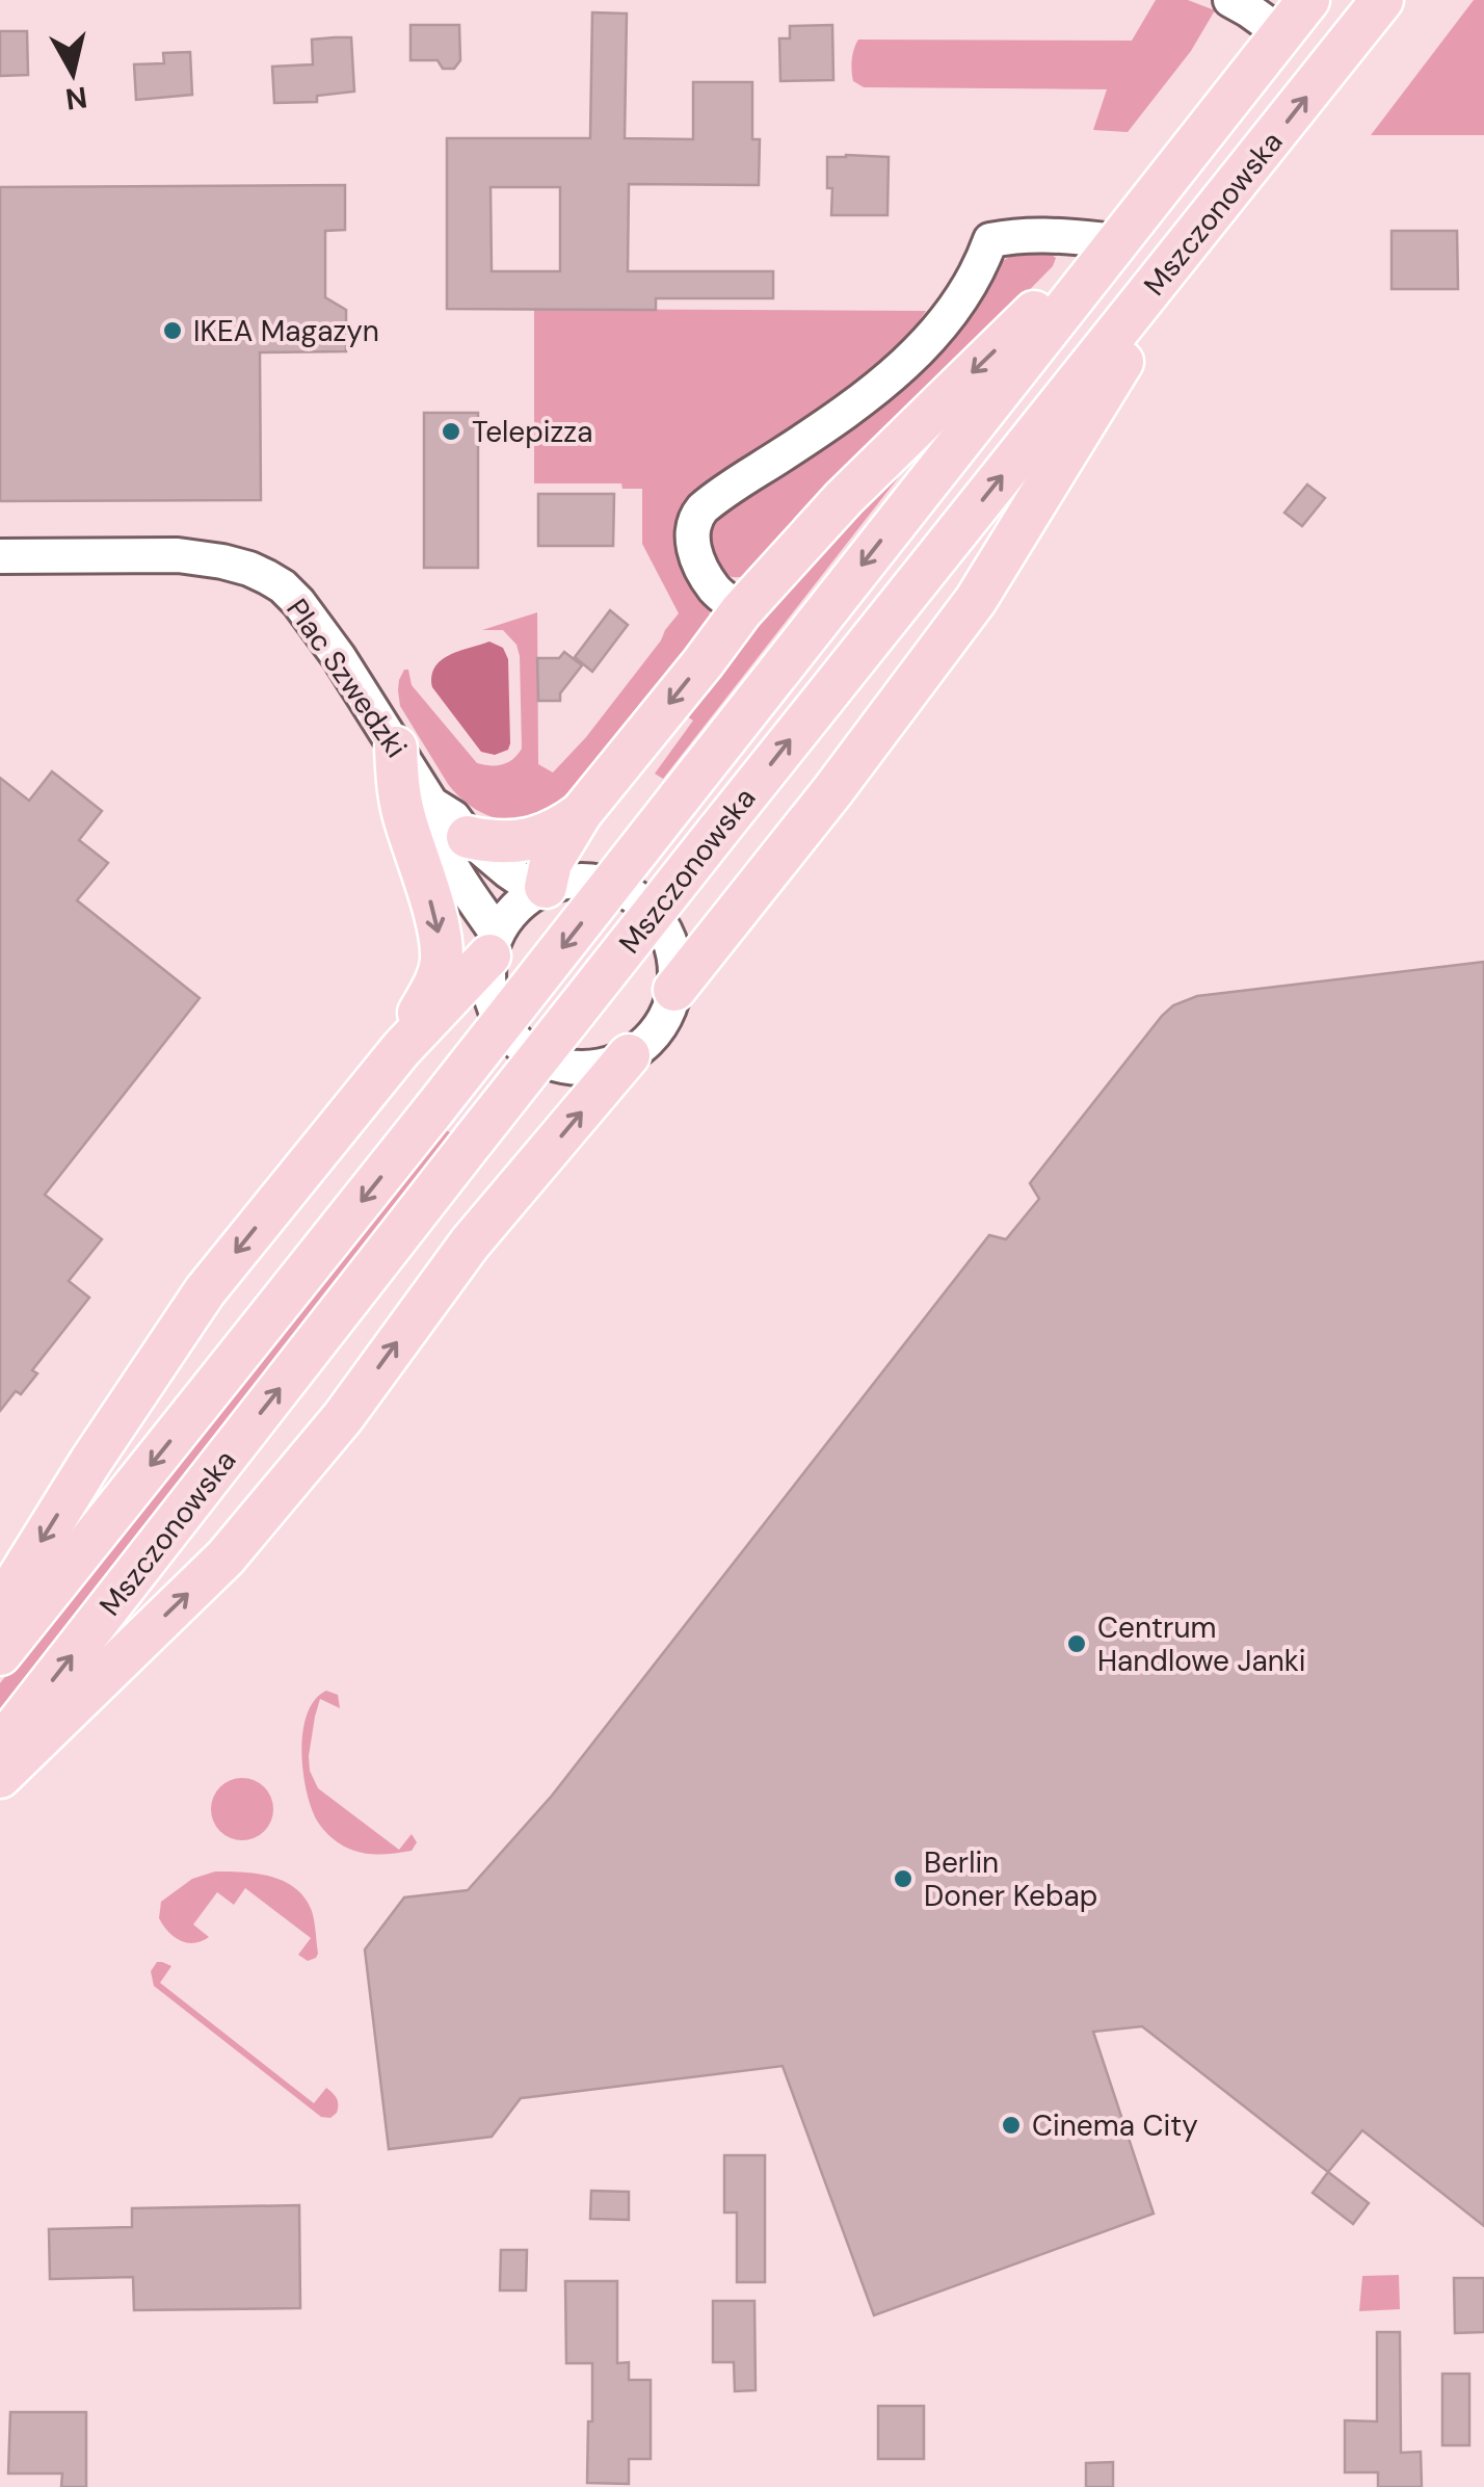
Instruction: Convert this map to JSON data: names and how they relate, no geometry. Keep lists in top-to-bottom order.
{
  "streets": {
    "main road": ["Mszczonowska"],
    "street": ["Plac Szwedzki"]
  },
  "places": [
    "IKEA Magazyn",
    "Telepizza",
    "Centrum Handlowe Janki",
    "Berlin Doner Kebap",
    "Cinema City"
  ],
  "north": "bottom"
}
